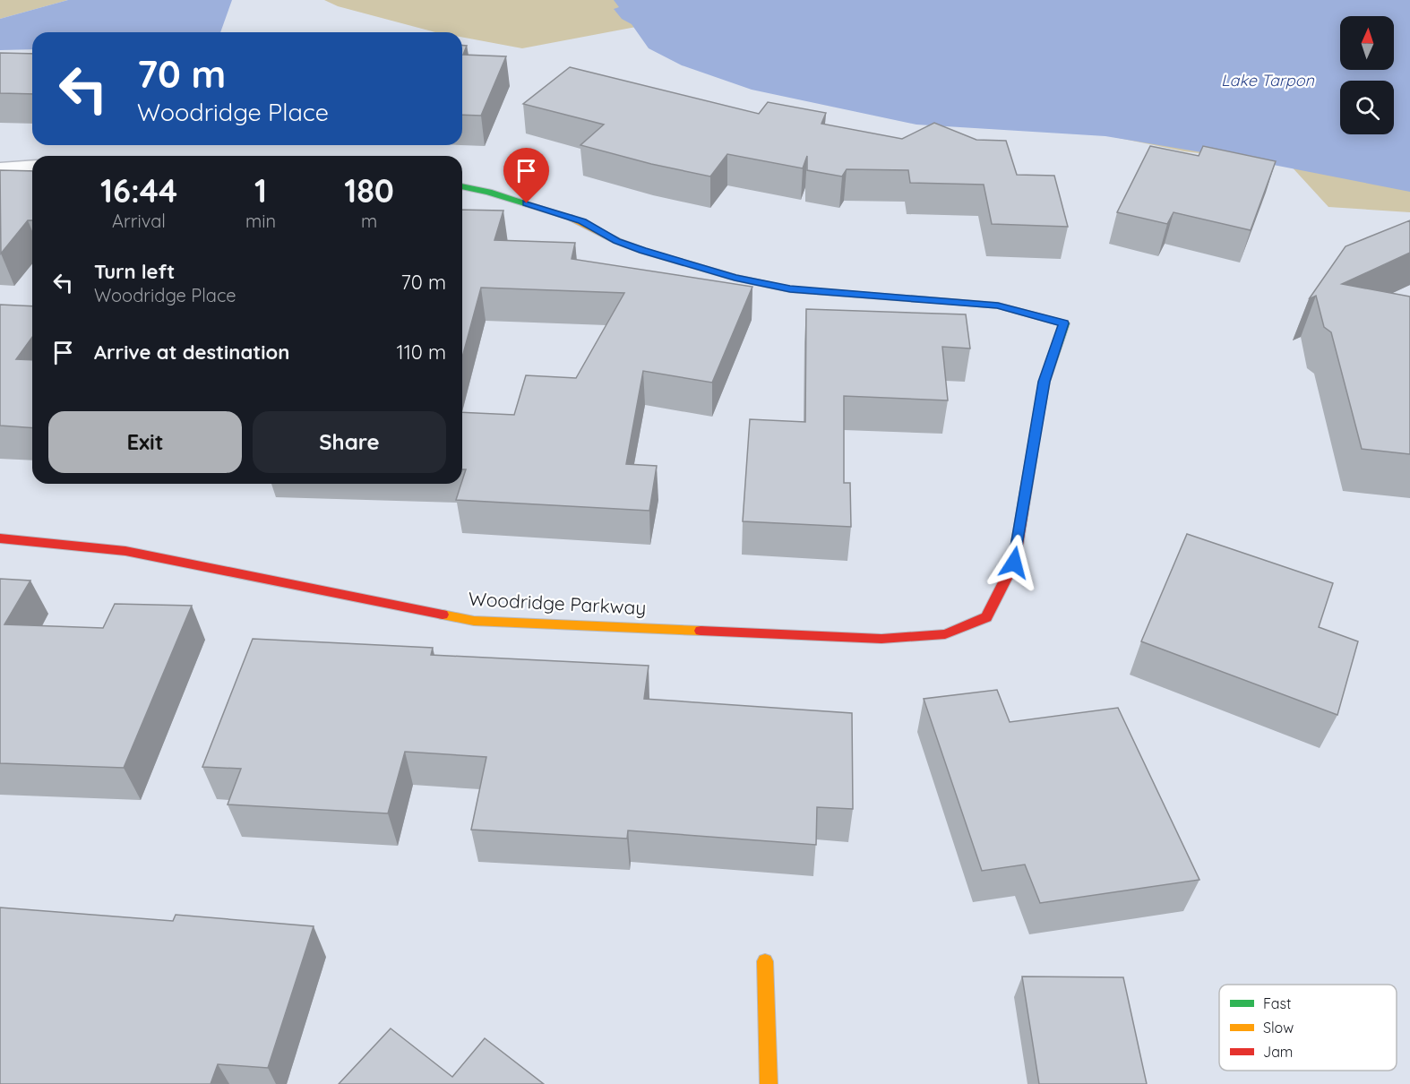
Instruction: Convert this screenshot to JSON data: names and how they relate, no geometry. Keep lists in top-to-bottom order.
{
  "streets": {
    "street": ["Woodridge Parkway"]
  },
  "water": ["Lake Tarpon"],
  "legend": ["Fast", "Slow", "Jam"],
  "north": "top",
  "page": {
    "turn": ["70 m", "Woodridge Place"],
    "eta": [
      "16:44",
      "Arrival",
      "1",
      "min",
      "180",
      "m"
    ],
    "list": [
      {
        "name": "Turn left",
        "note": "Woodridge Place",
        "value": "70 m"
      },
      {
        "name": "Arrive at destination",
        "value": "110 m"
      }
    ],
    "buttons": ["Exit", "Share"]
  }
}
